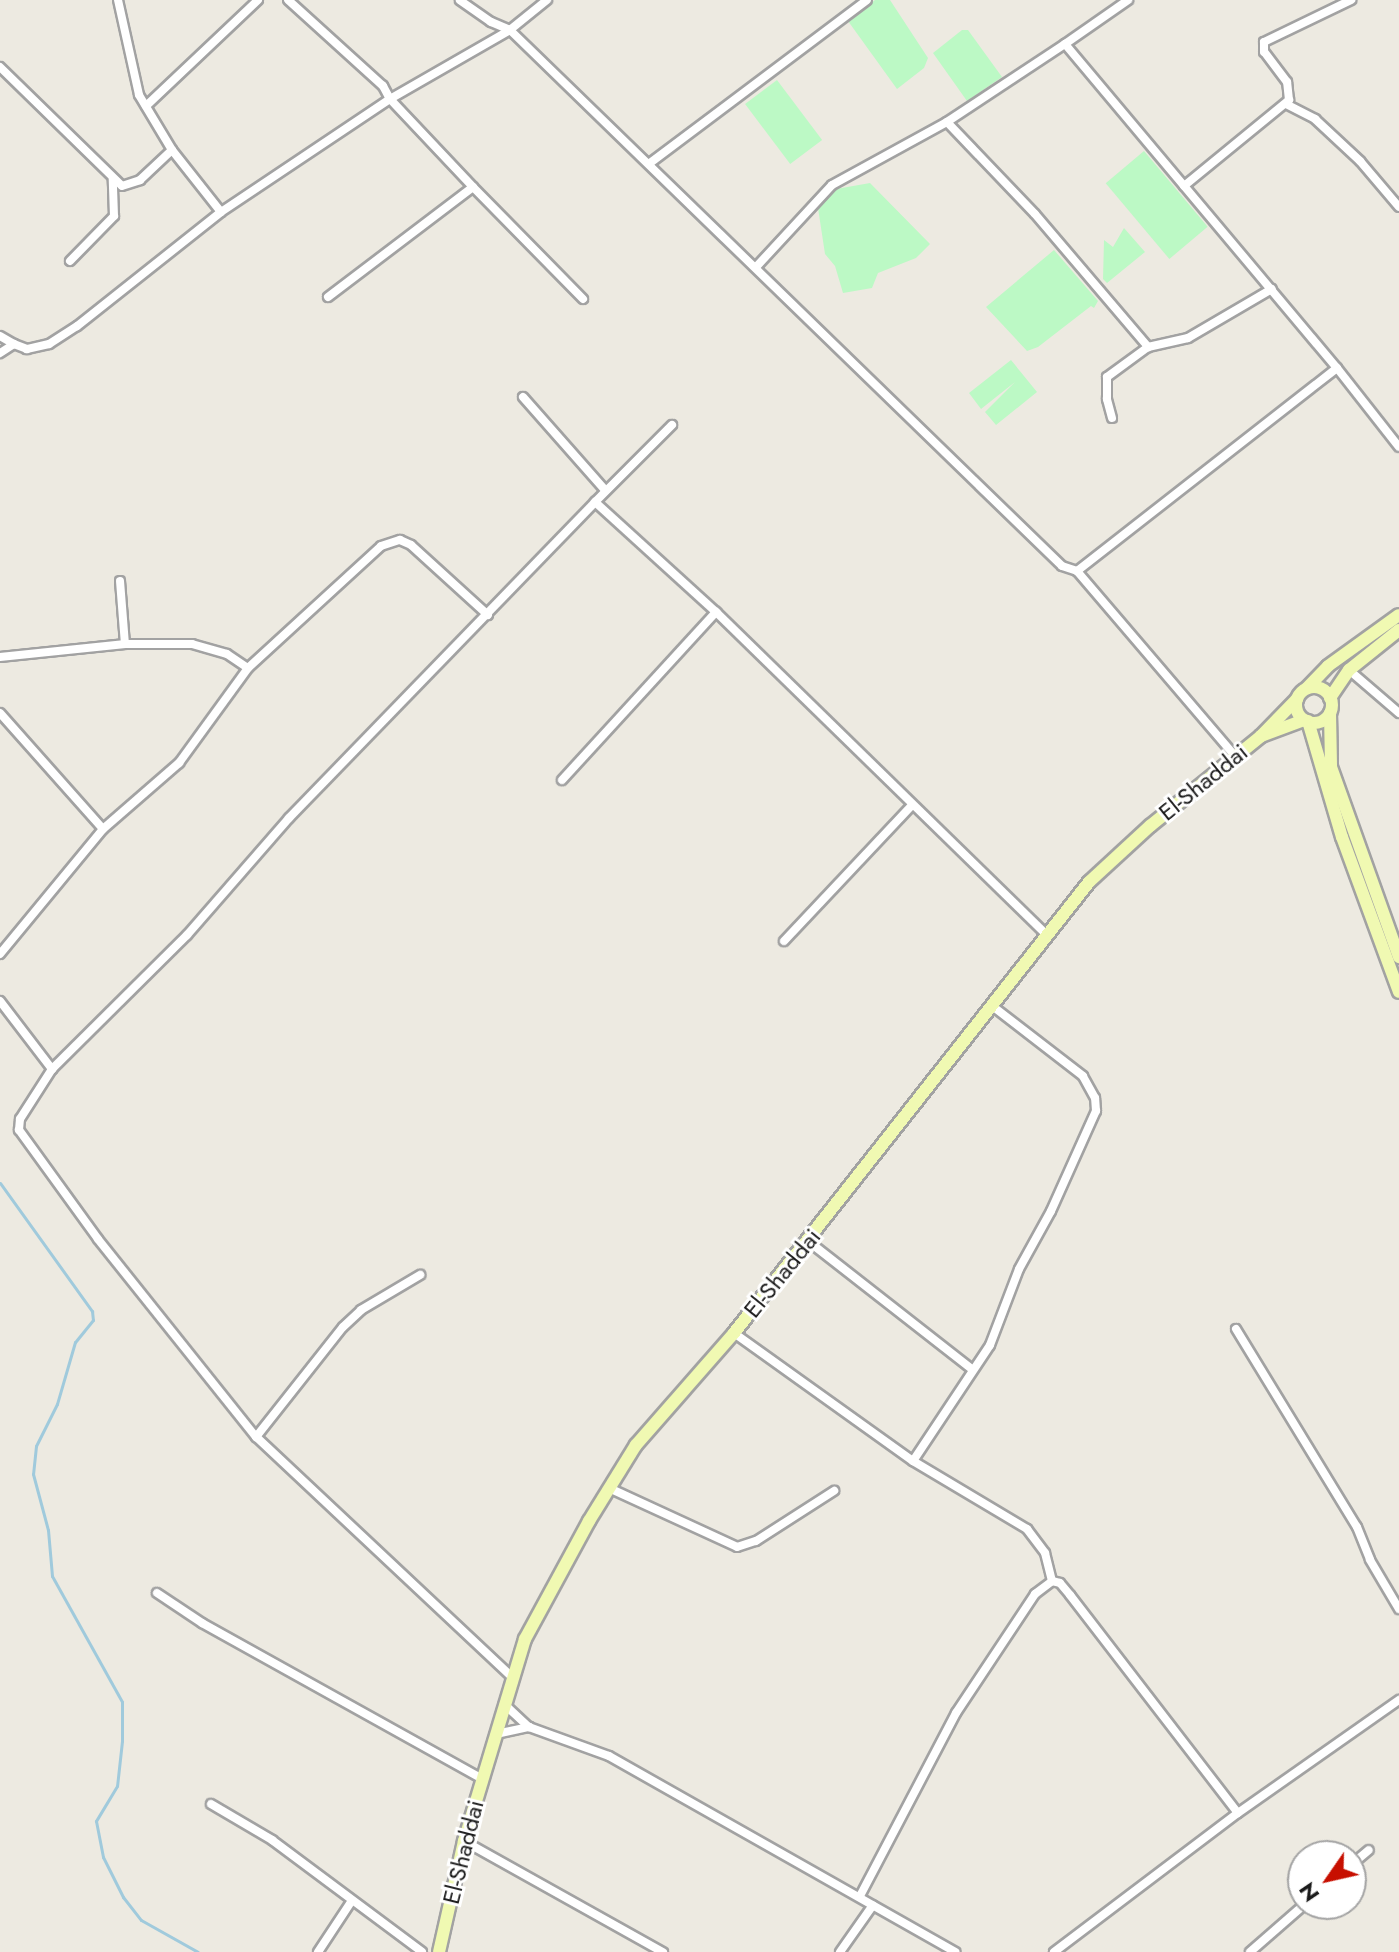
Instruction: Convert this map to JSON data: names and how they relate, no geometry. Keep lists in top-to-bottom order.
{
  "streets": {
    "street": ["El-Shaddai"]
  },
  "north": "bottom left"
}
